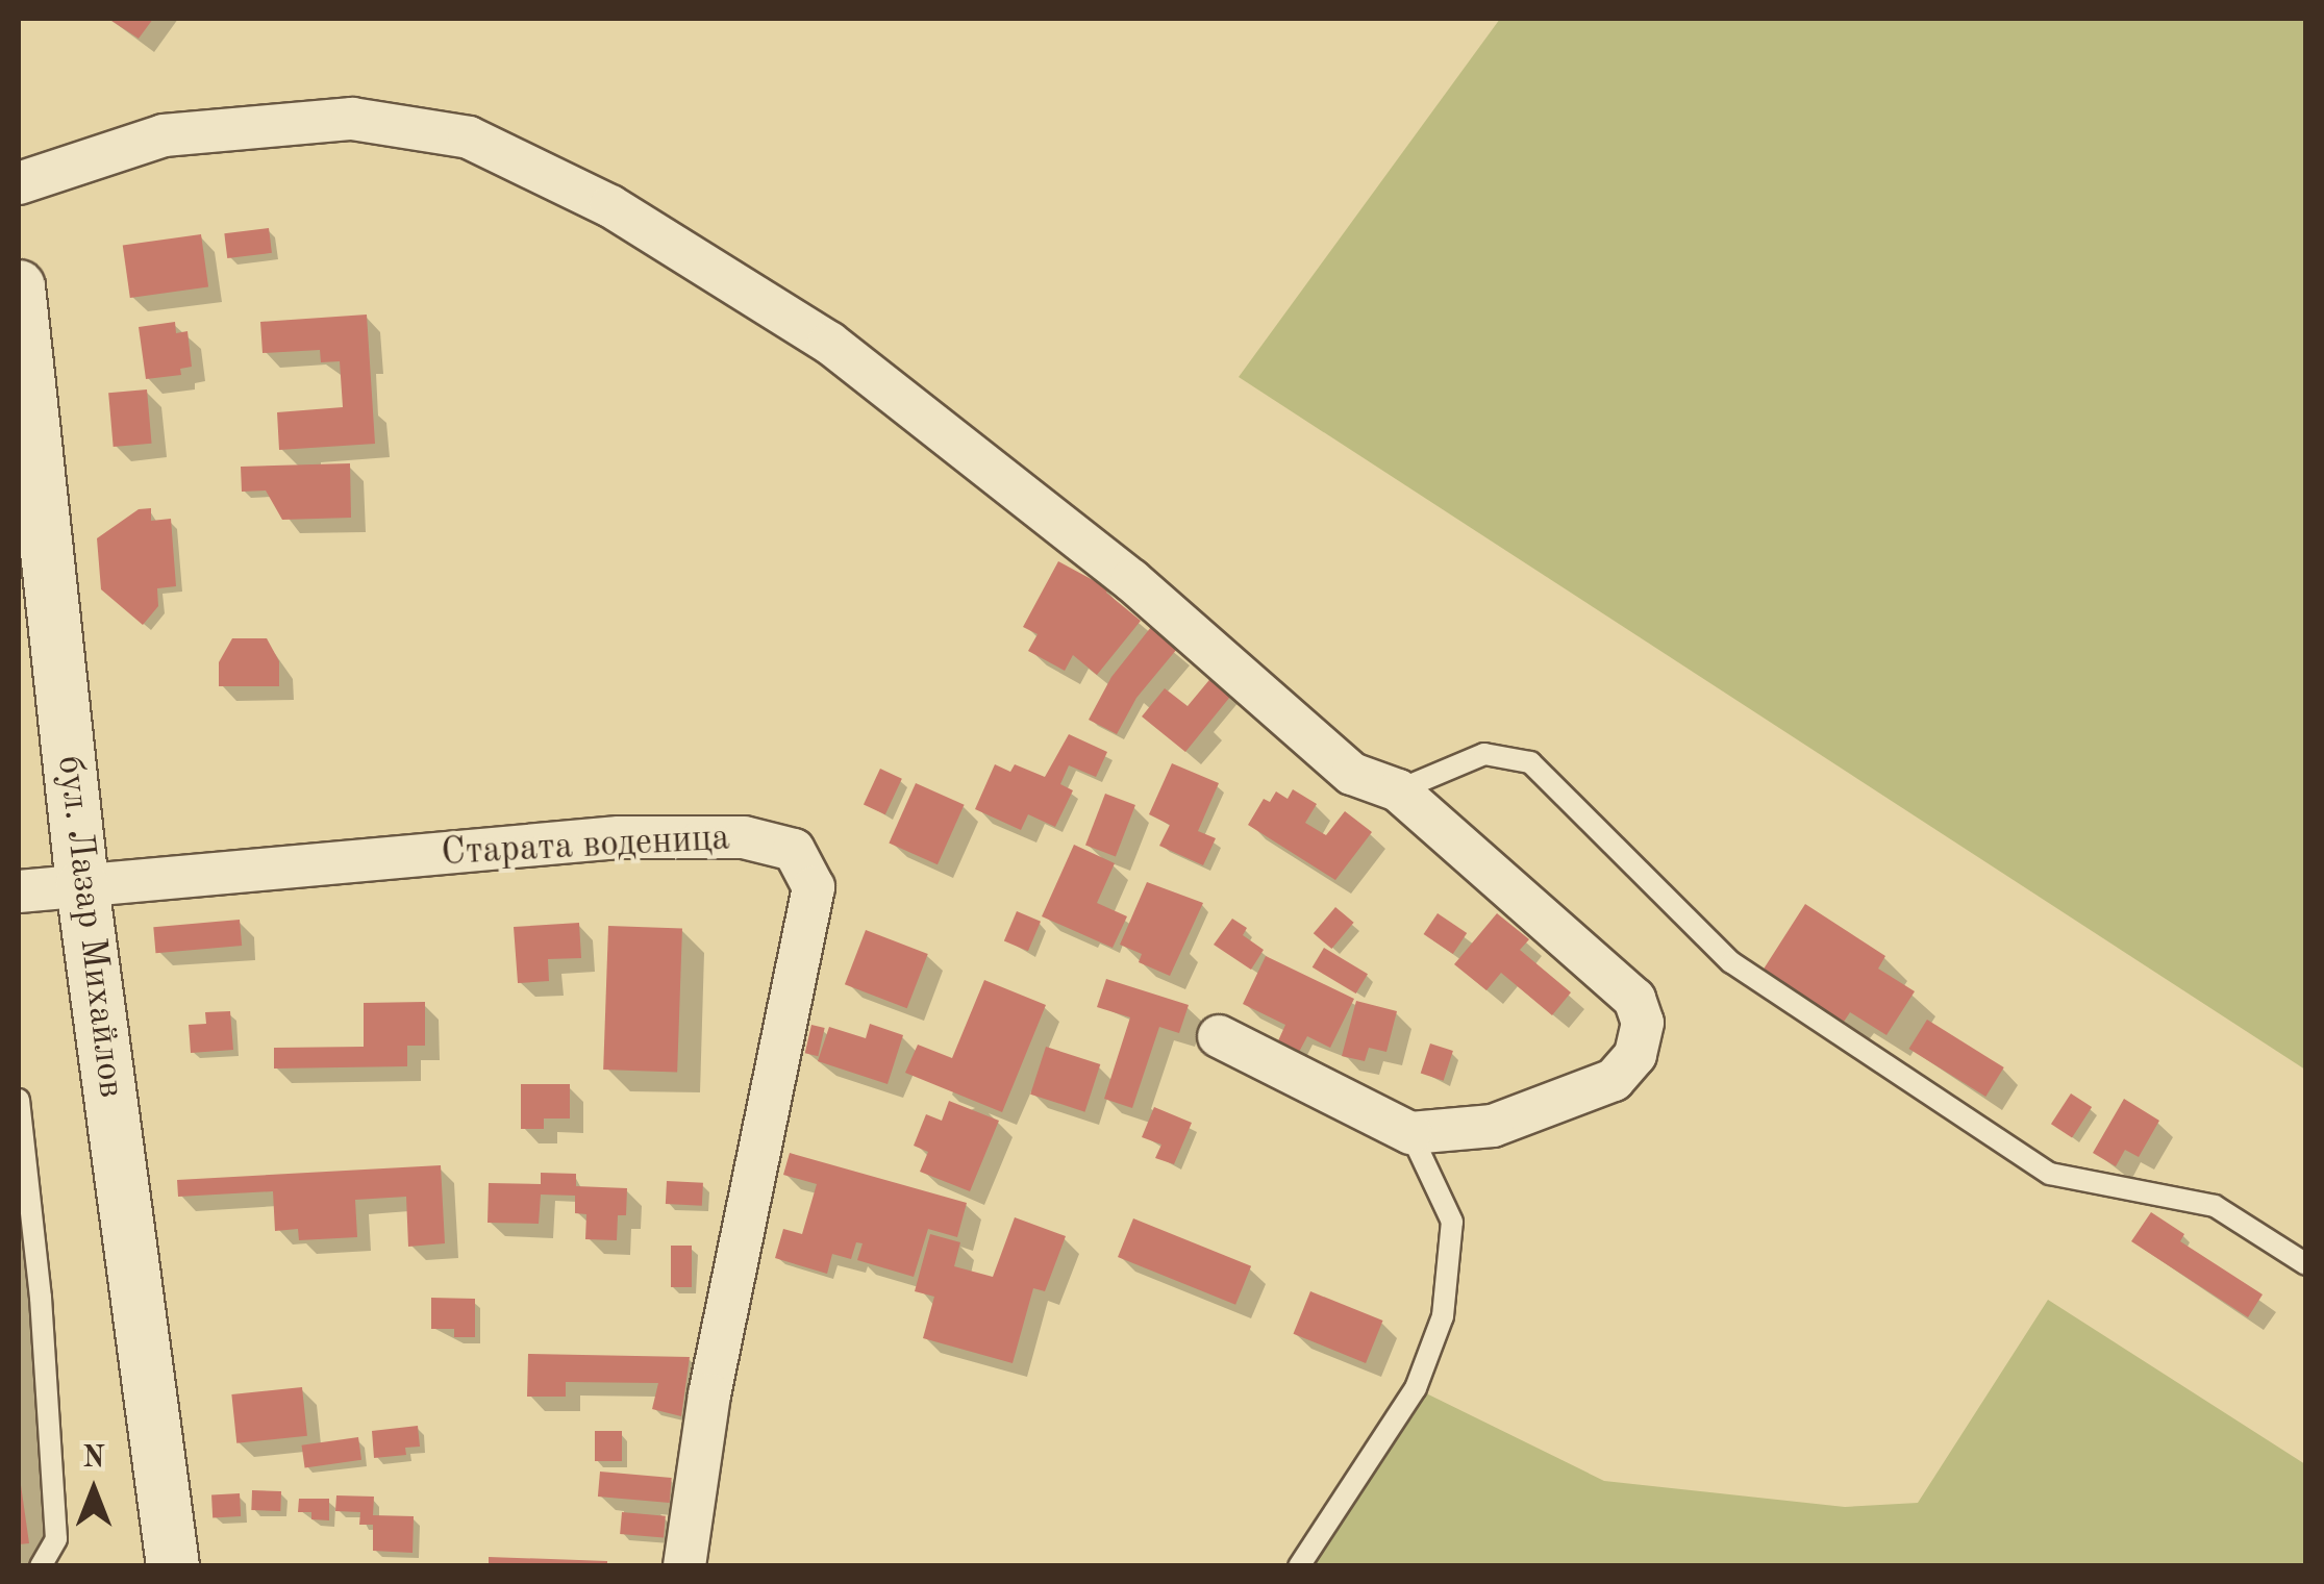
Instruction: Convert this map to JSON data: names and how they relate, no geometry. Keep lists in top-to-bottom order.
{
  "streets": {
    "street": ["Старата воденица", "бул. Лазар Михайлов"]
  },
  "crossings": [
    ["Старата воденица", "бул. Лазар Михайлов"]
  ],
  "north": "top"
}
